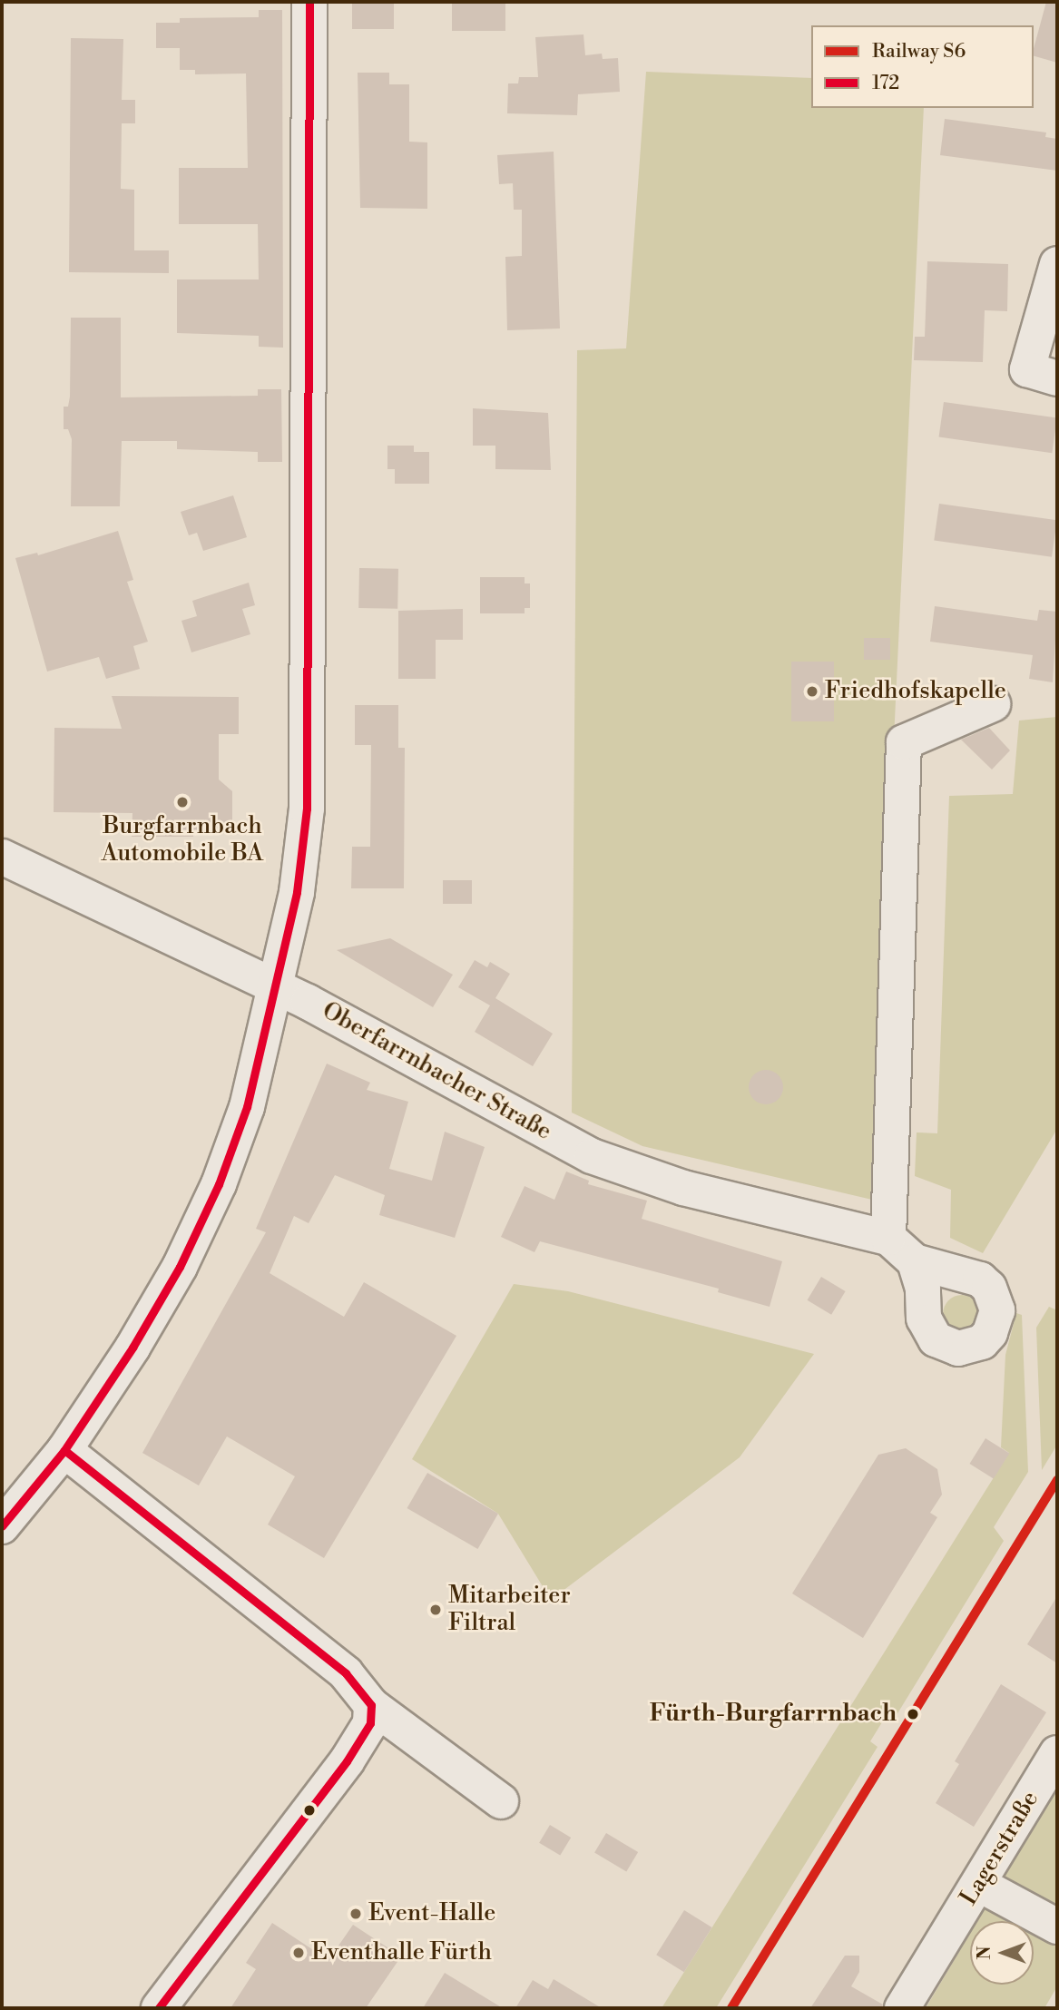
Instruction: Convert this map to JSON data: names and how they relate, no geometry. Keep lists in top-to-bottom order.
{
  "streets": {
    "street": ["Oberfarrnbacher Straße", "Lagerstraße"]
  },
  "places": [
    "Friedhofskapelle",
    "Burgfarrnbach Automobile BA",
    "Mitarbeiter Filtral",
    "Fürth-Burgfarrnbach",
    "Event-Halle",
    "Eventhalle Fürth"
  ],
  "lines": ["transit line 172", "rail line S6"],
  "legend": ["Railway S6", "172"],
  "north": "left"
}
